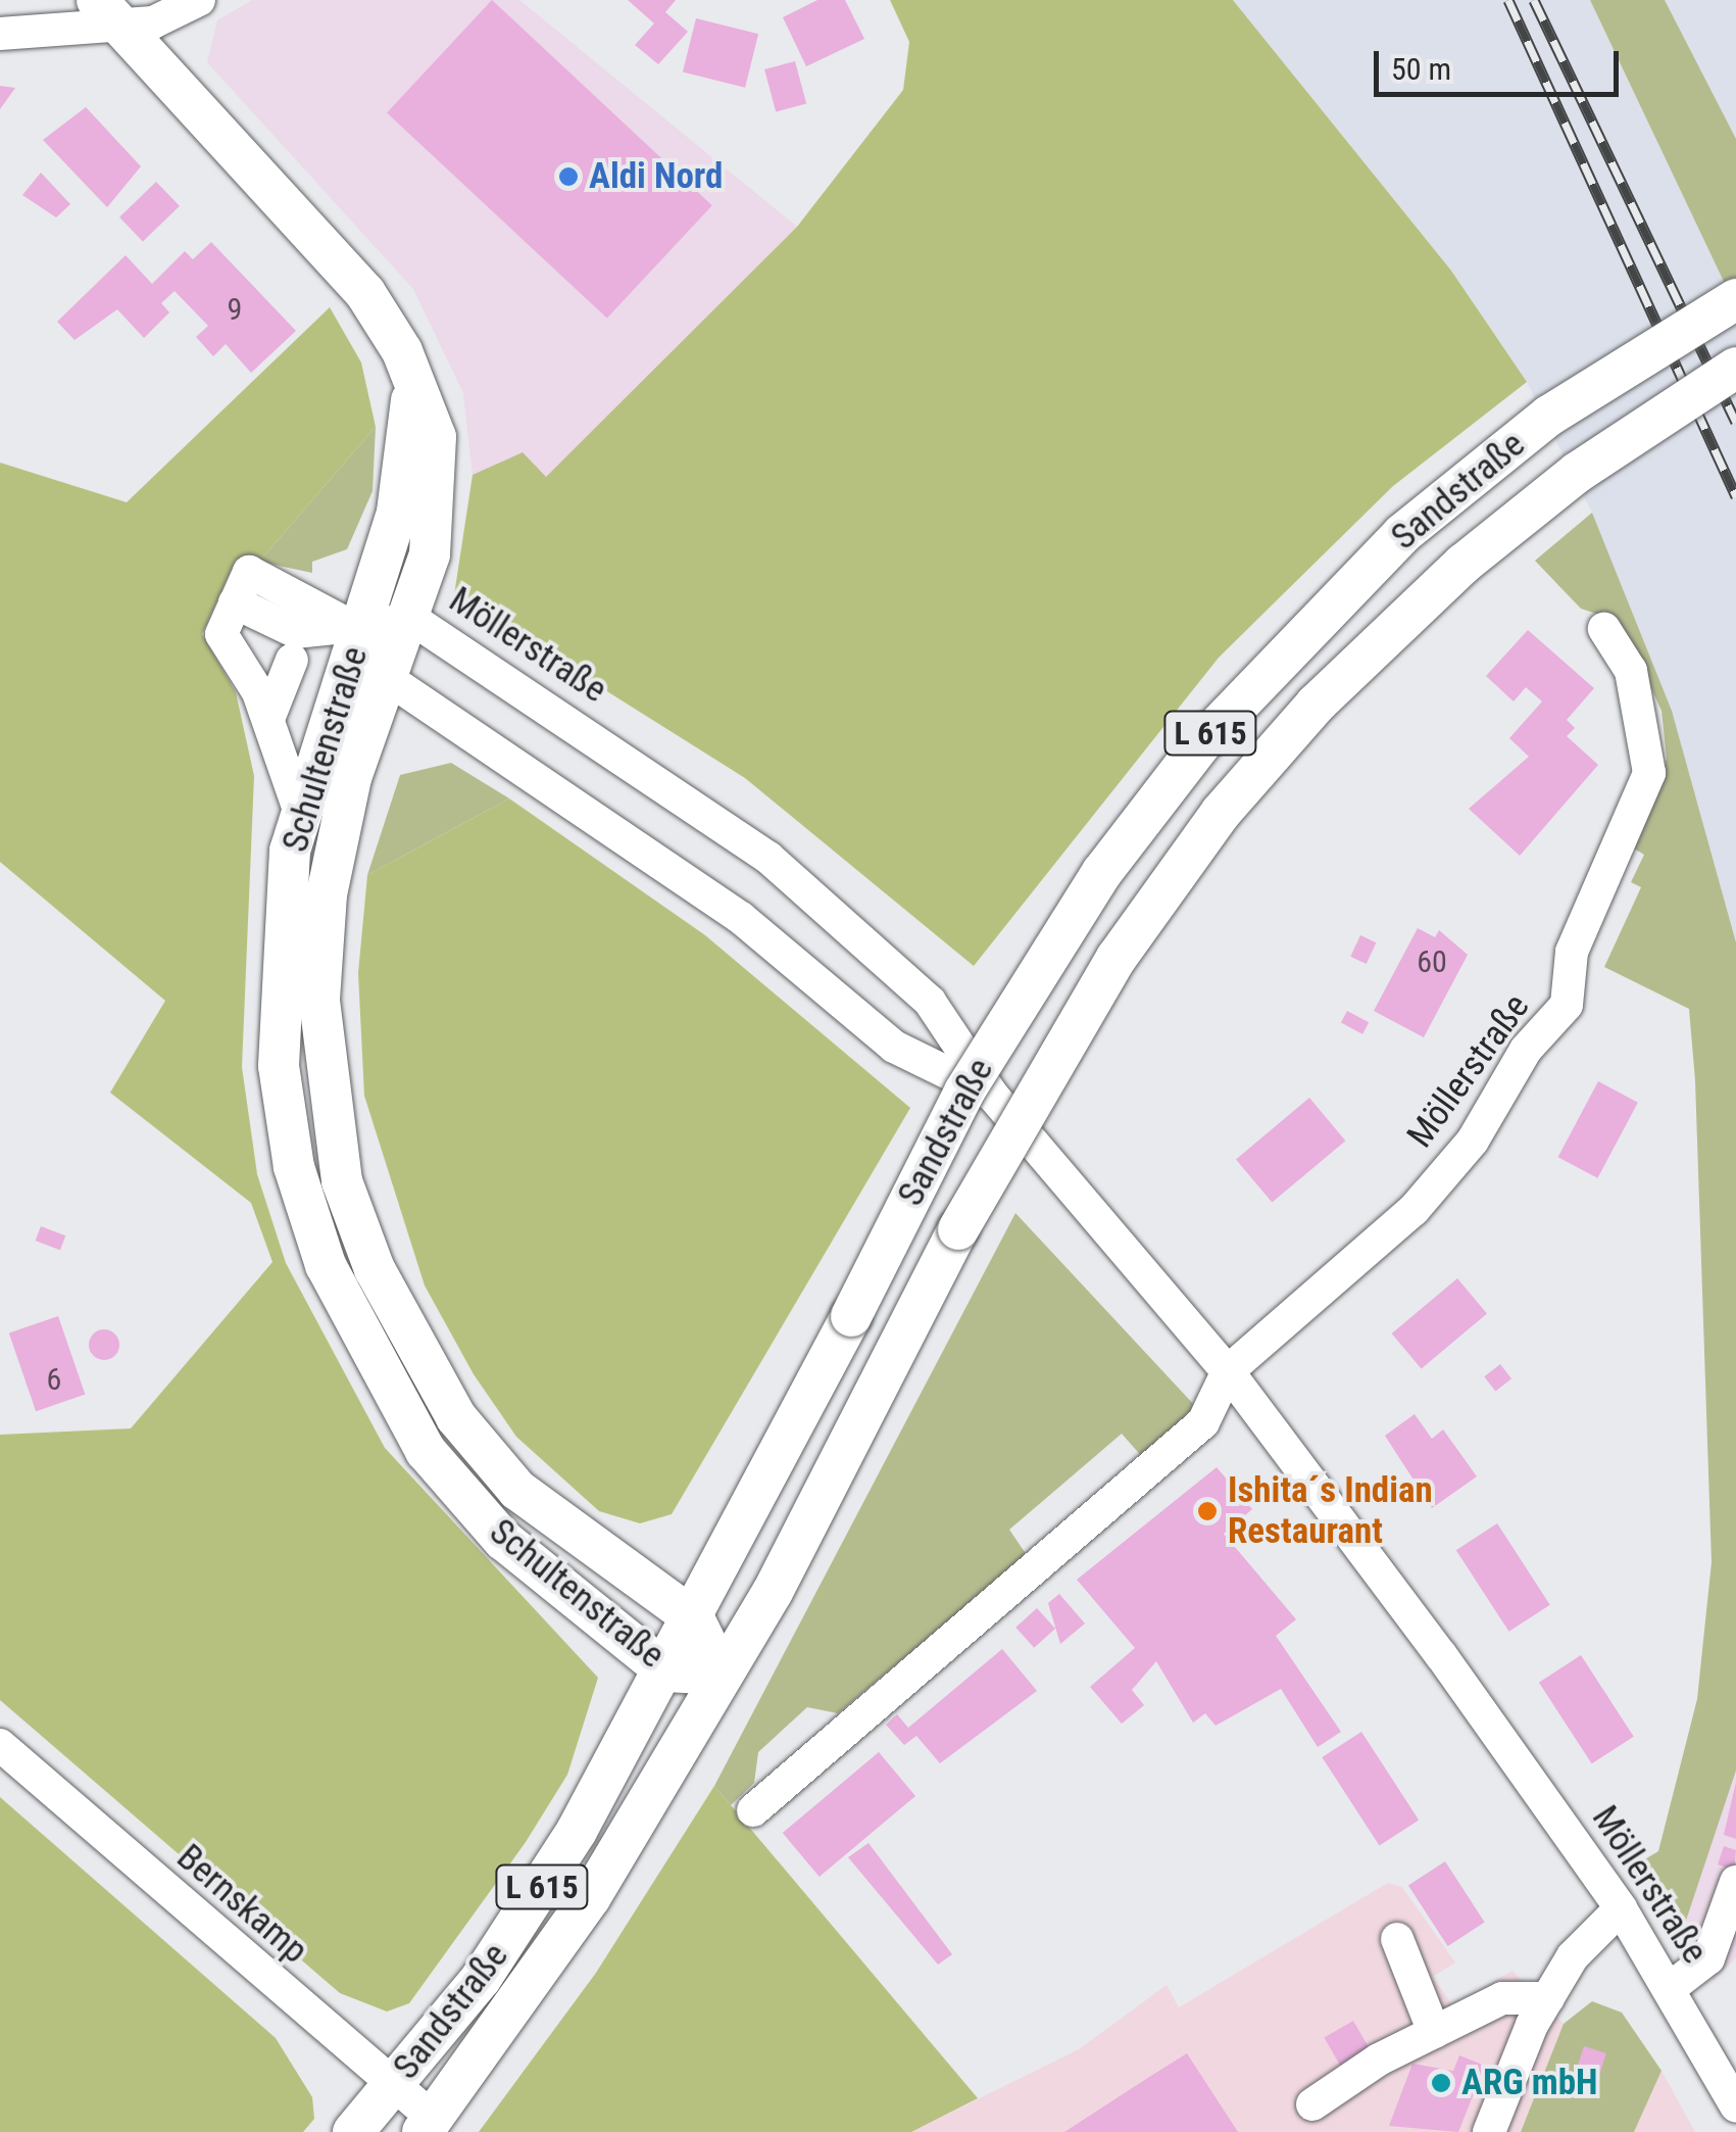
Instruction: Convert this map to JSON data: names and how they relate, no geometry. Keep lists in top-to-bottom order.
{
  "streets": {
    "main road": ["Sandstraße", "L 615", "Schultenstraße"],
    "street": ["Möllerstraße", "Bernskamp"]
  },
  "crossings": [
    ["Sandstraße", "Schultenstraße"],
    ["Sandstraße", "Bernskamp"],
    ["Möllerstraße", "Schultenstraße"]
  ],
  "places": ["Aldi Nord", "Ishita´s Indian Restaurant", "ARG mbH"],
  "house_numbers": ["9", "60", "6"],
  "scale_bar": "50 m"
}
